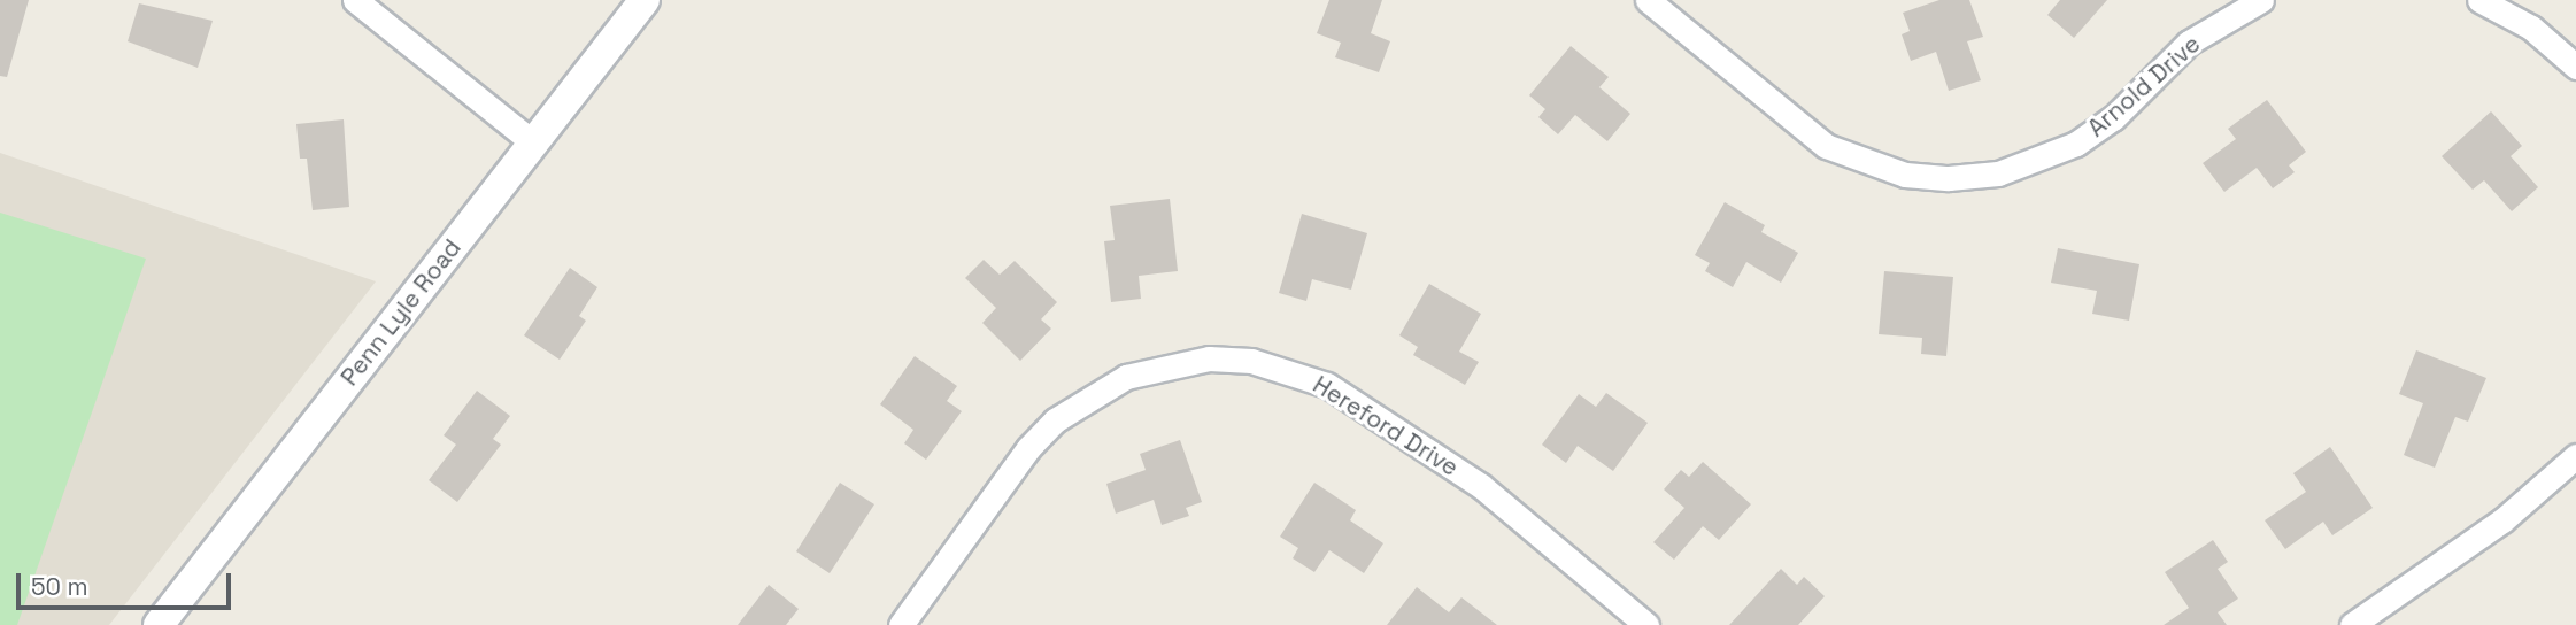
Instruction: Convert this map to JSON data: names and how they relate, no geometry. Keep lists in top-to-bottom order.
{
  "streets": {
    "street": ["Arnold Drive", "Penn Lyle Road", "Hereford Drive"]
  },
  "scale_bar": "50 m"
}
